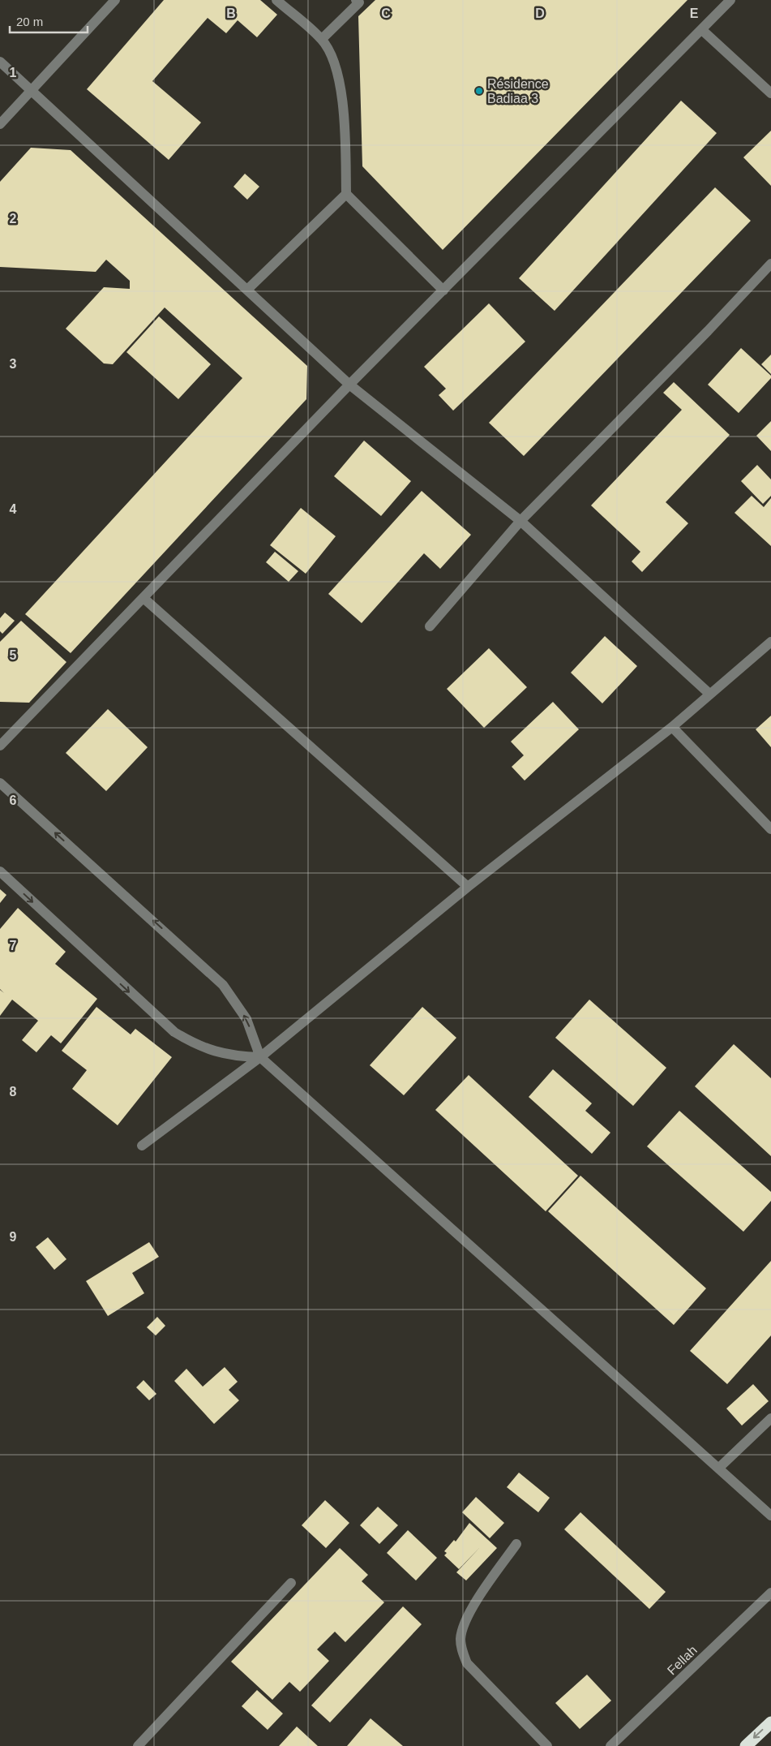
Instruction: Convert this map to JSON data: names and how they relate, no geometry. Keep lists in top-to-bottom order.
{
  "streets": {
    "street": ["Fellah"]
  },
  "places": ["Résidence Badiaa 3"],
  "scale_bar": "20 m",
  "grid": {
    "columns": [
      "B",
      "C",
      "D",
      "E"
    ],
    "rows": [
      "1",
      "2",
      "3",
      "4",
      "5",
      "6",
      "7",
      "8",
      "9"
    ]
  }
}
